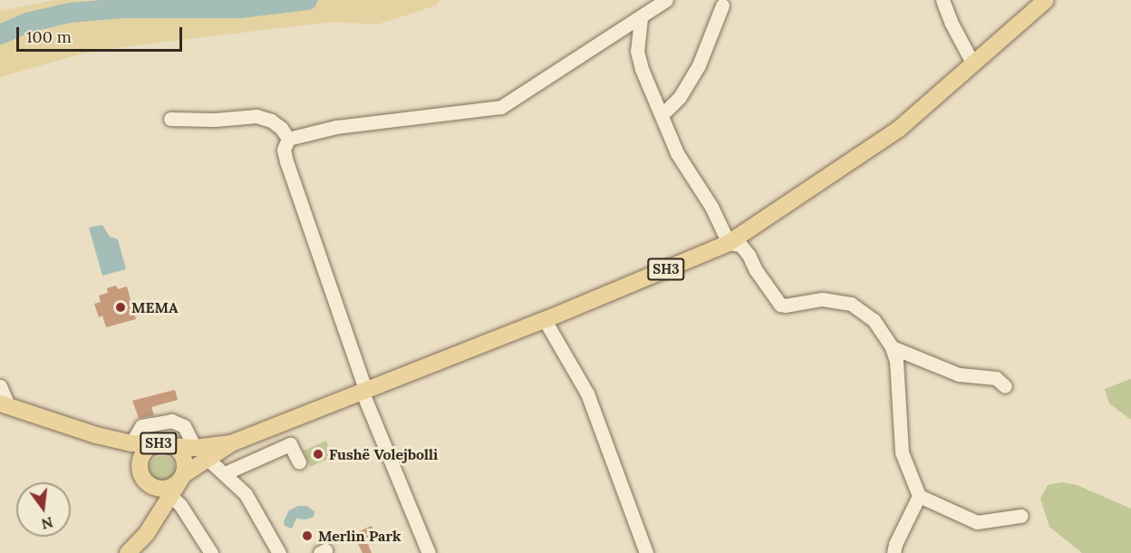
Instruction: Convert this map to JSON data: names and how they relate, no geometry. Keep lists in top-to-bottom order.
{
  "streets": {
    "main road": ["SH3"]
  },
  "places": ["MEMA", "Fushë Volejbolli", "Merlin Park"],
  "scale_bar": "100 m",
  "north": "bottom"
}
